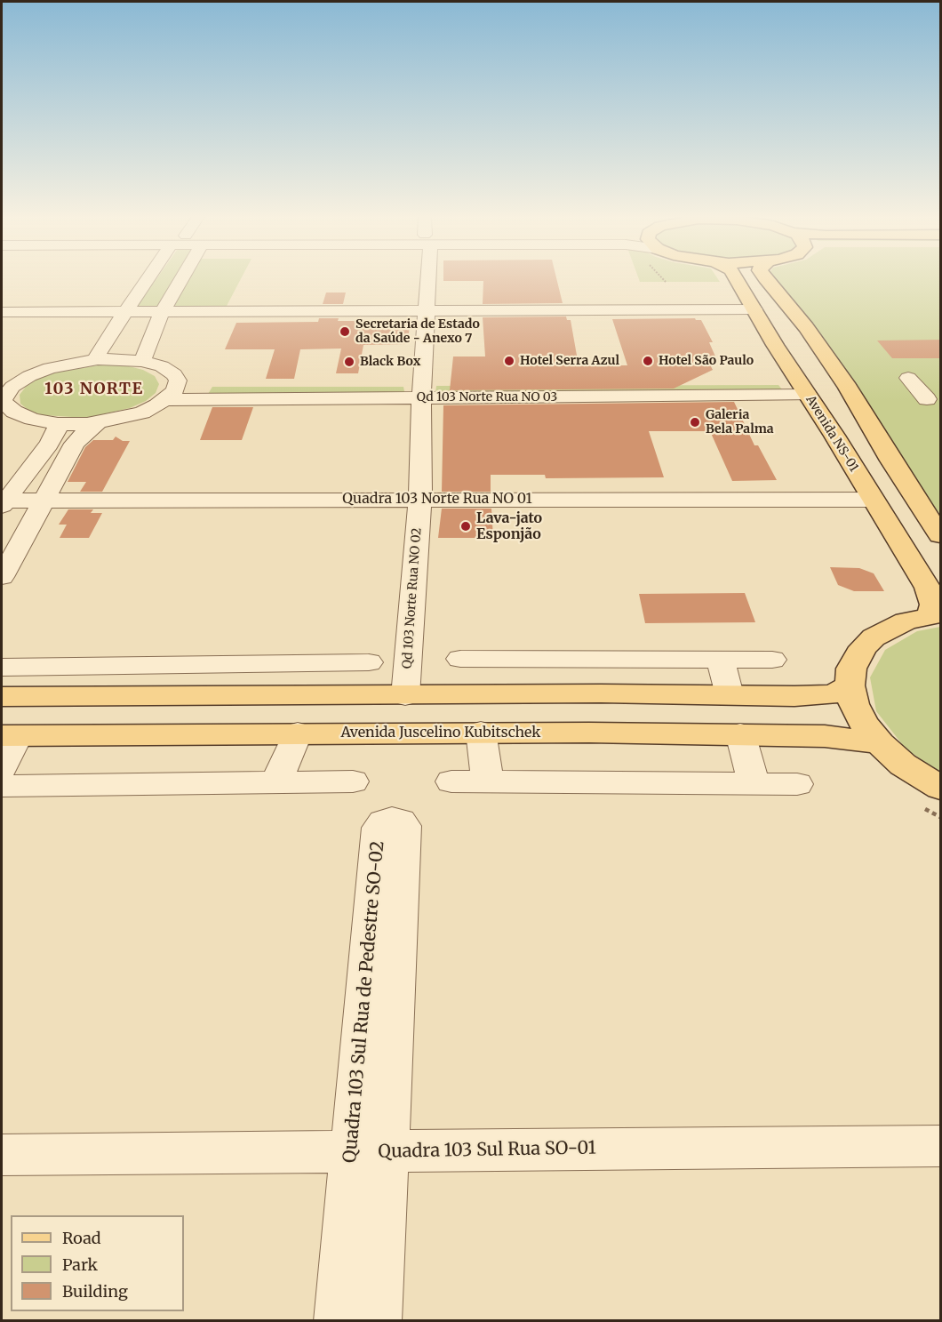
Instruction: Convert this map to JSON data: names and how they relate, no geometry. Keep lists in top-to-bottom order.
{
  "streets": {
    "main road": ["Avenida NS-01", "Avenida Juscelino Kubitschek"],
    "street": [
      "Qd 103 Norte Rua NO 03",
      "Quadra 103 Norte Rua NO 01",
      "Qd 103 Norte Rua NO 02",
      "Quadra 103 Sul Rua de Pedestre SO-02",
      "Quadra 103 Sul Rua SO-01"
    ]
  },
  "crossings": [
    ["Qd 103 Norte Rua NO 03", "Avenida NS-01"],
    ["Qd 103 Norte Rua NO 03", "Qd 103 Norte Rua NO 02"],
    ["Avenida NS-01", "Quadra 103 Norte Rua NO 01"],
    ["Quadra 103 Norte Rua NO 01", "Qd 103 Norte Rua NO 02"],
    ["Quadra 103 Sul Rua de Pedestre SO-02", "Quadra 103 Sul Rua SO-01"]
  ],
  "districts": ["103 NORTE"],
  "places": [
    "Secretaria de Estado da Saúde - Anexo 7",
    "Hotel Serra Azul",
    "Hotel São Paulo",
    "Black Box",
    "Galeria Bela Palma",
    "Lava-jato Esponjão"
  ],
  "legend": ["Road", "Park", "Building"]
}
